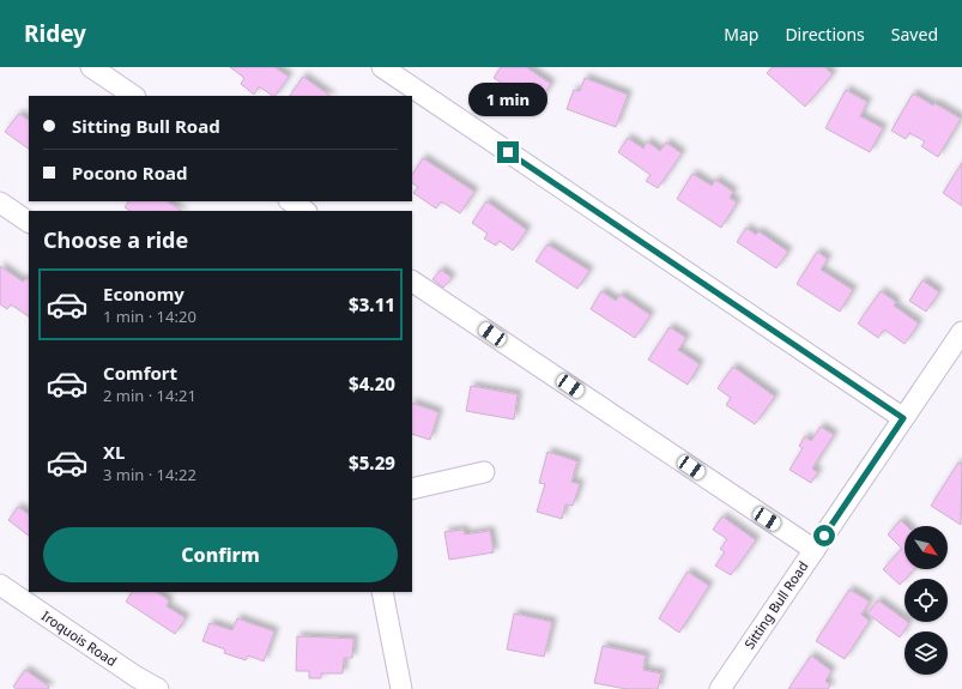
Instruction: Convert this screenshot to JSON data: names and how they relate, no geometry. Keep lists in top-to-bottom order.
{
  "streets": {
    "street": ["Sitting Bull Road", "Iroquois Road"]
  },
  "north": "bottom right",
  "page": {
    "header": "Ridey",
    "nav": ["Map", "Directions", "Saved"],
    "bubble": "1 min",
    "banner": ["Sitting Bull Road", "Pocono Road"],
    "heading": "Choose a ride",
    "list": [
      {
        "name": "Economy",
        "note": "1 min · 14:20",
        "value": "$3.11"
      },
      {
        "name": "Comfort",
        "note": "2 min · 14:21",
        "value": "$4.20"
      },
      {
        "name": "XL",
        "note": "3 min · 14:22",
        "value": "$5.29"
      }
    ],
    "buttons": "Confirm"
  }
}
